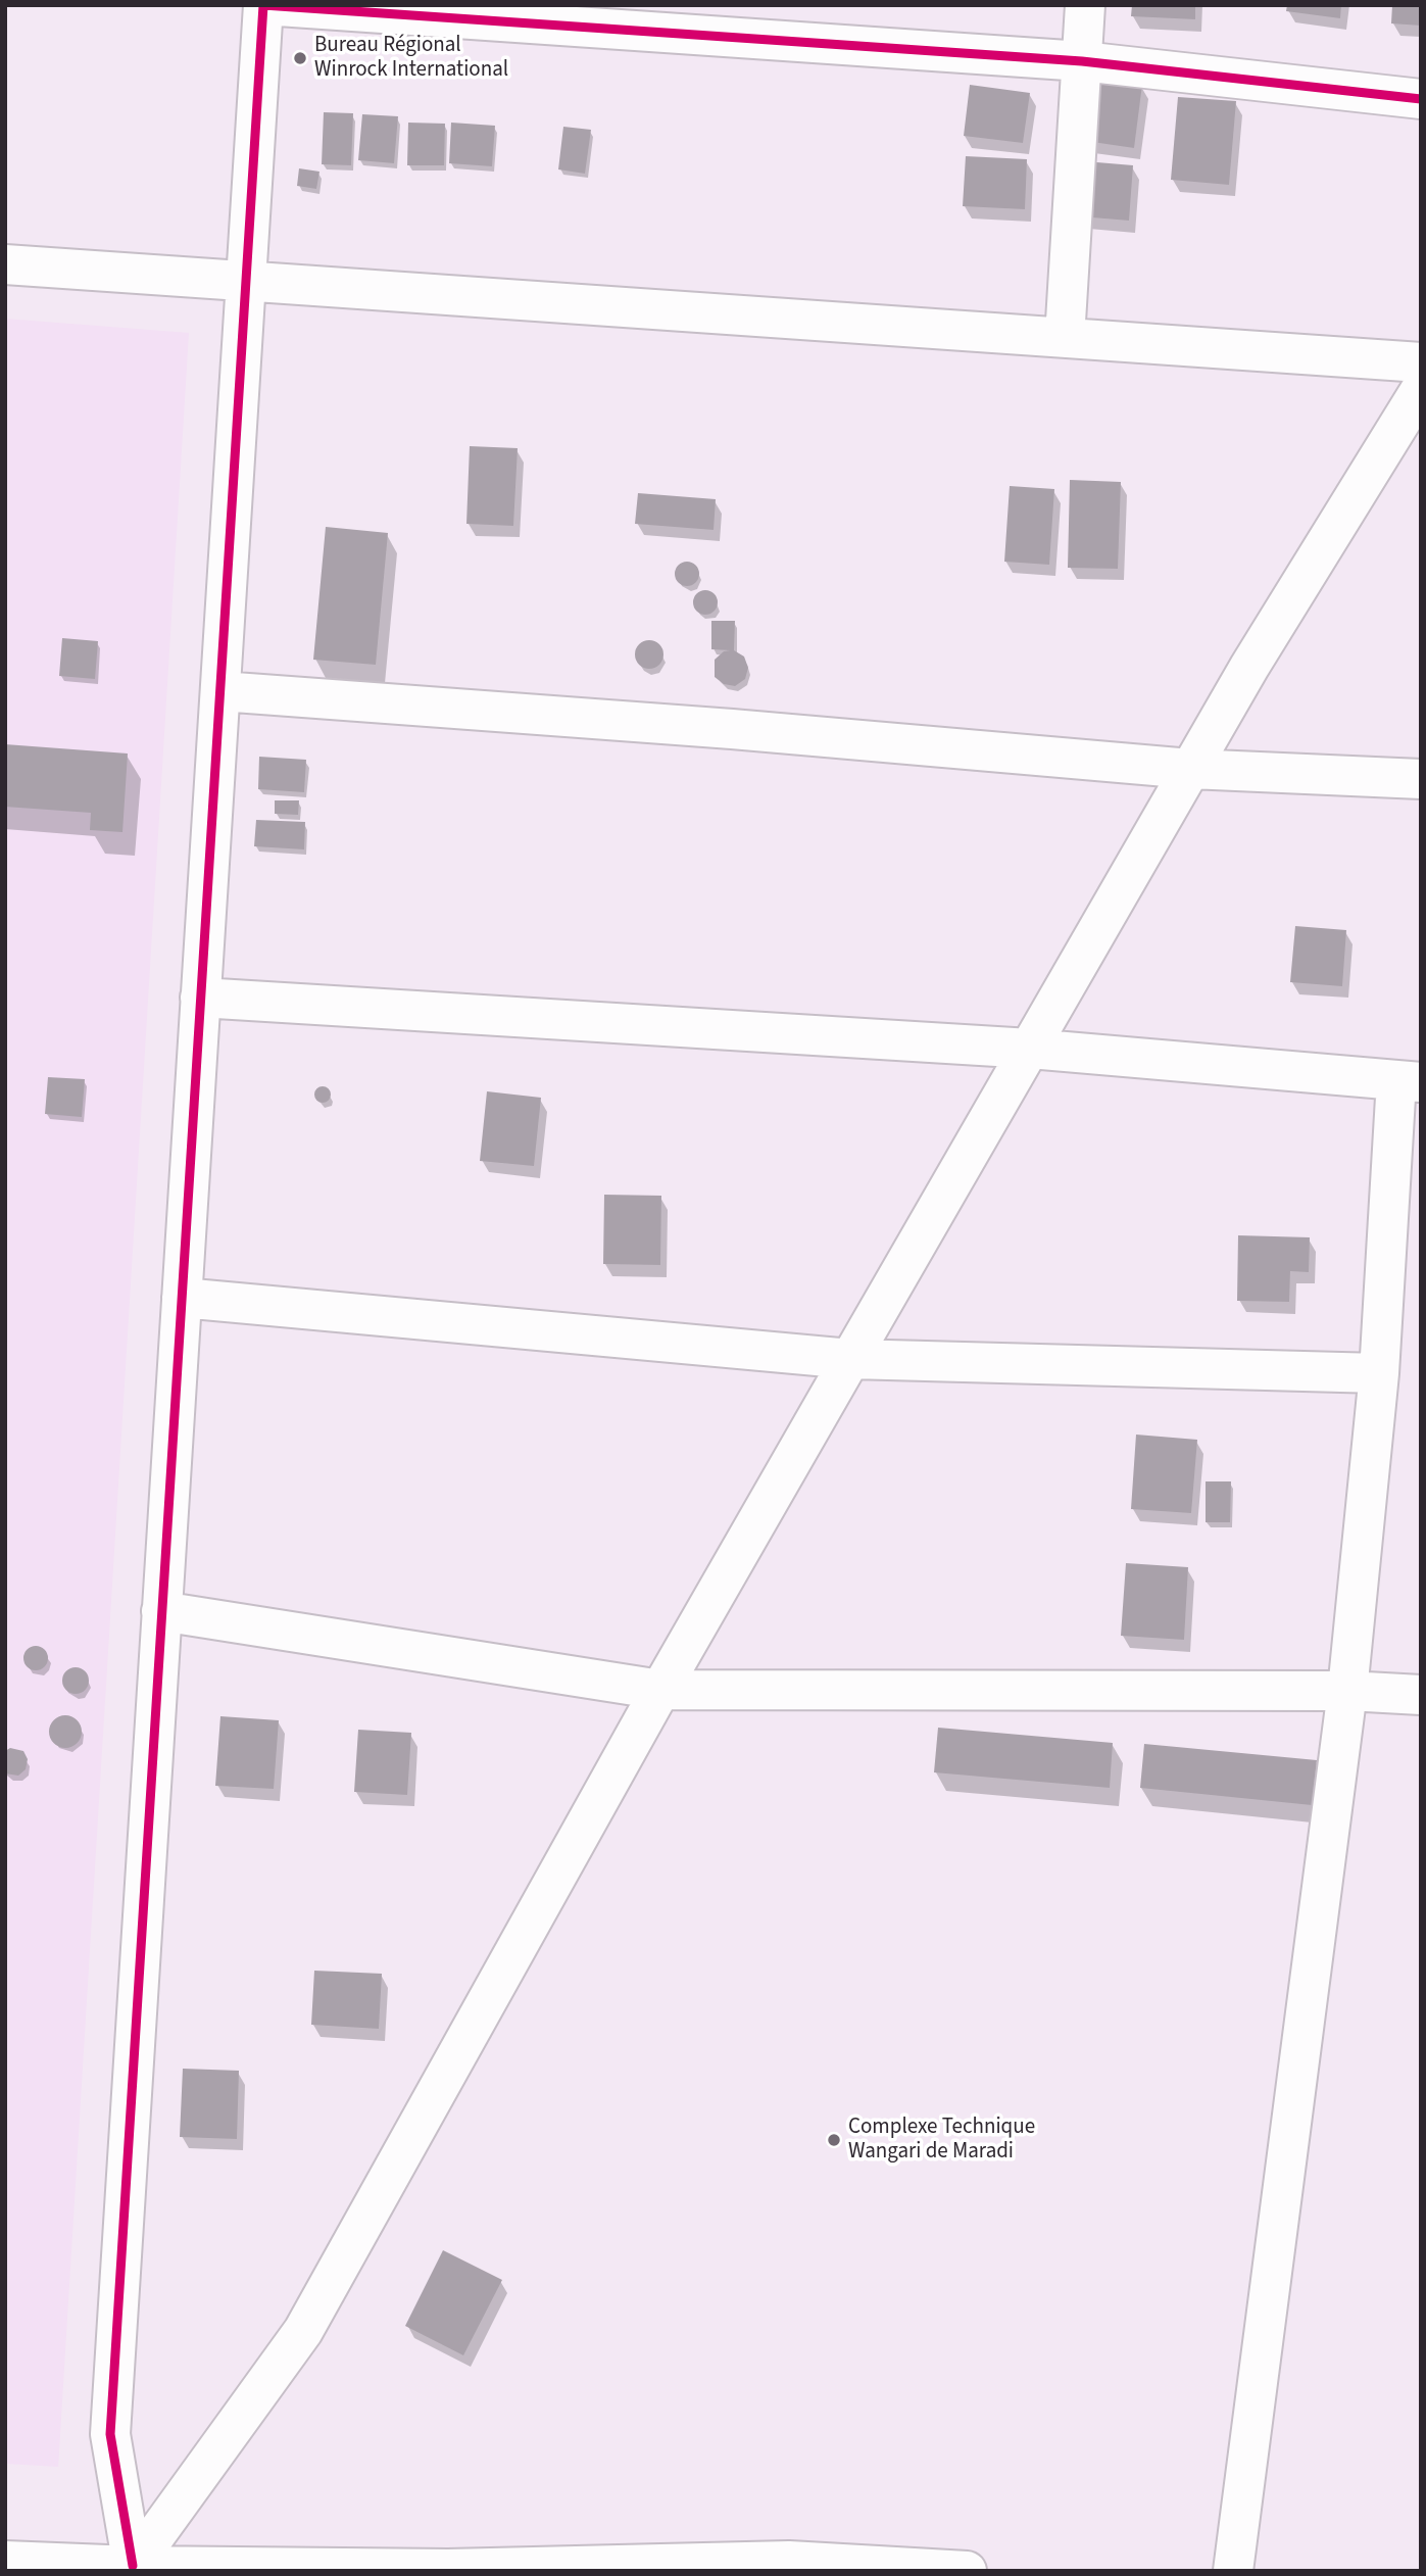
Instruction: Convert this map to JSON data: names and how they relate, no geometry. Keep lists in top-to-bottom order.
{
  "places": ["Bureau Régional Winrock International", "Complexe Technique Wangari de Maradi"]
}
